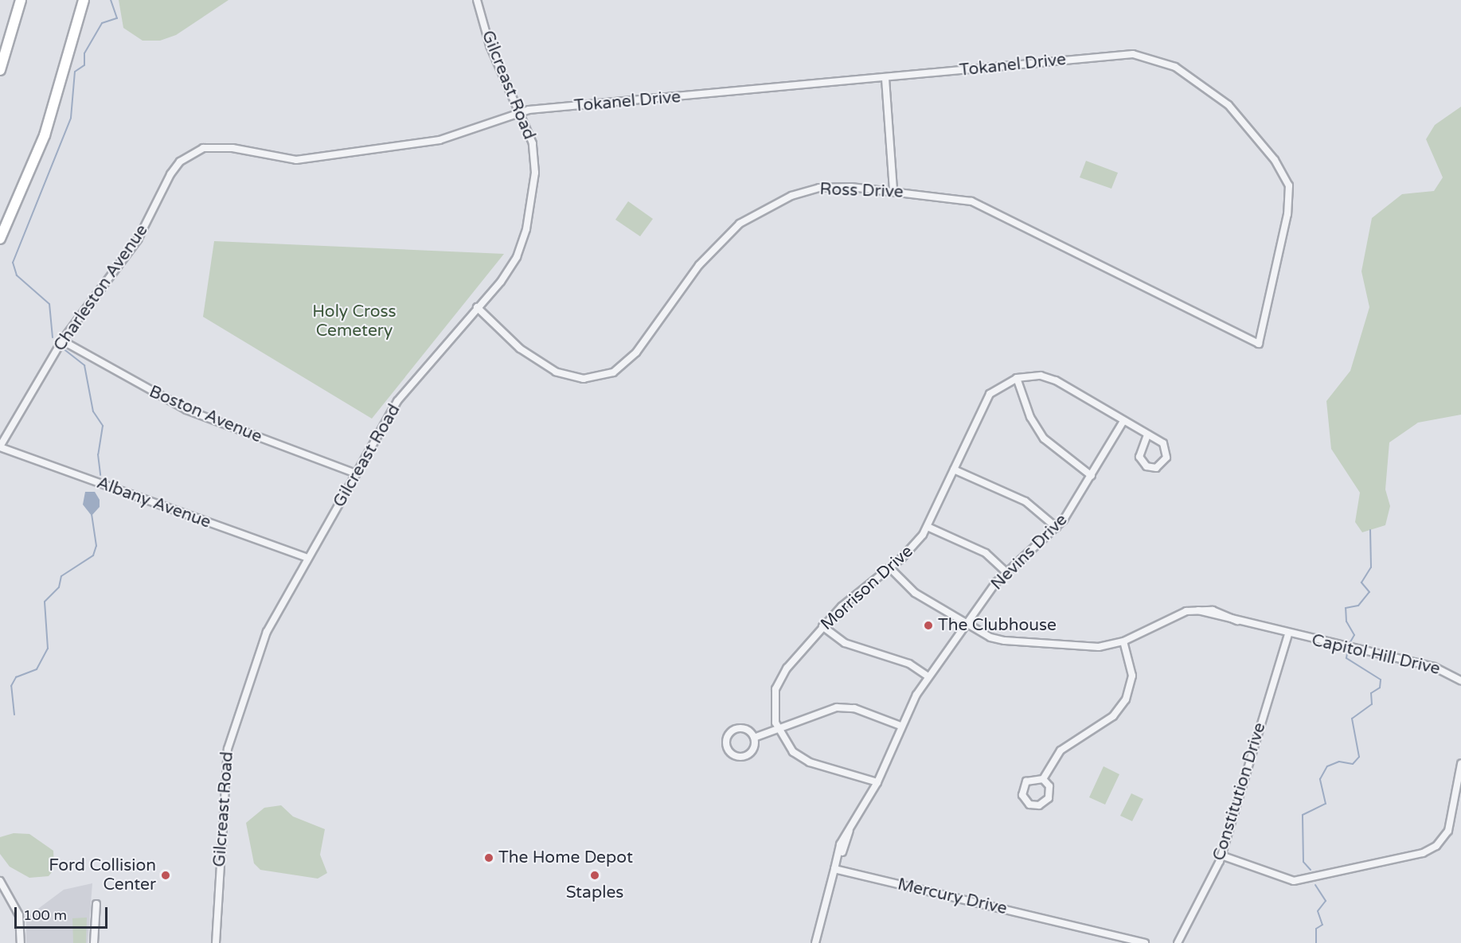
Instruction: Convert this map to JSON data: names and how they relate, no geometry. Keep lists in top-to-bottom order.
{
  "streets": {
    "street": [
      "Tokanel Drive",
      "Gilcreast Road",
      "Ross Drive",
      "Charleston Avenue",
      "Boston Avenue",
      "Albany Avenue",
      "Nevins Drive",
      "Morrison Drive",
      "Capitol Hill Drive",
      "Constitution Drive",
      "Mercury Drive"
    ]
  },
  "crossings": [
    ["Tokanel Drive", "Gilcreast Road"],
    ["Tokanel Drive", "Ross Drive"],
    ["Tokanel Drive", "Charleston Avenue"],
    ["Gilcreast Road", "Ross Drive"],
    ["Gilcreast Road", "Charleston Avenue"],
    ["Gilcreast Road", "Boston Avenue"],
    ["Gilcreast Road", "Albany Avenue"],
    ["Charleston Avenue", "Boston Avenue"],
    ["Charleston Avenue", "Albany Avenue"],
    ["Nevins Drive", "Morrison Drive"],
    ["Nevins Drive", "Capitol Hill Drive"],
    ["Nevins Drive", "Mercury Drive"],
    ["Morrison Drive", "Capitol Hill Drive"],
    ["Capitol Hill Drive", "Constitution Drive"]
  ],
  "parks": ["Holy Cross Cemetery"],
  "places": [
    "The Clubhouse",
    "The Home Depot",
    "Ford Collision Center",
    "Staples"
  ],
  "scale_bar": "100 m"
}
